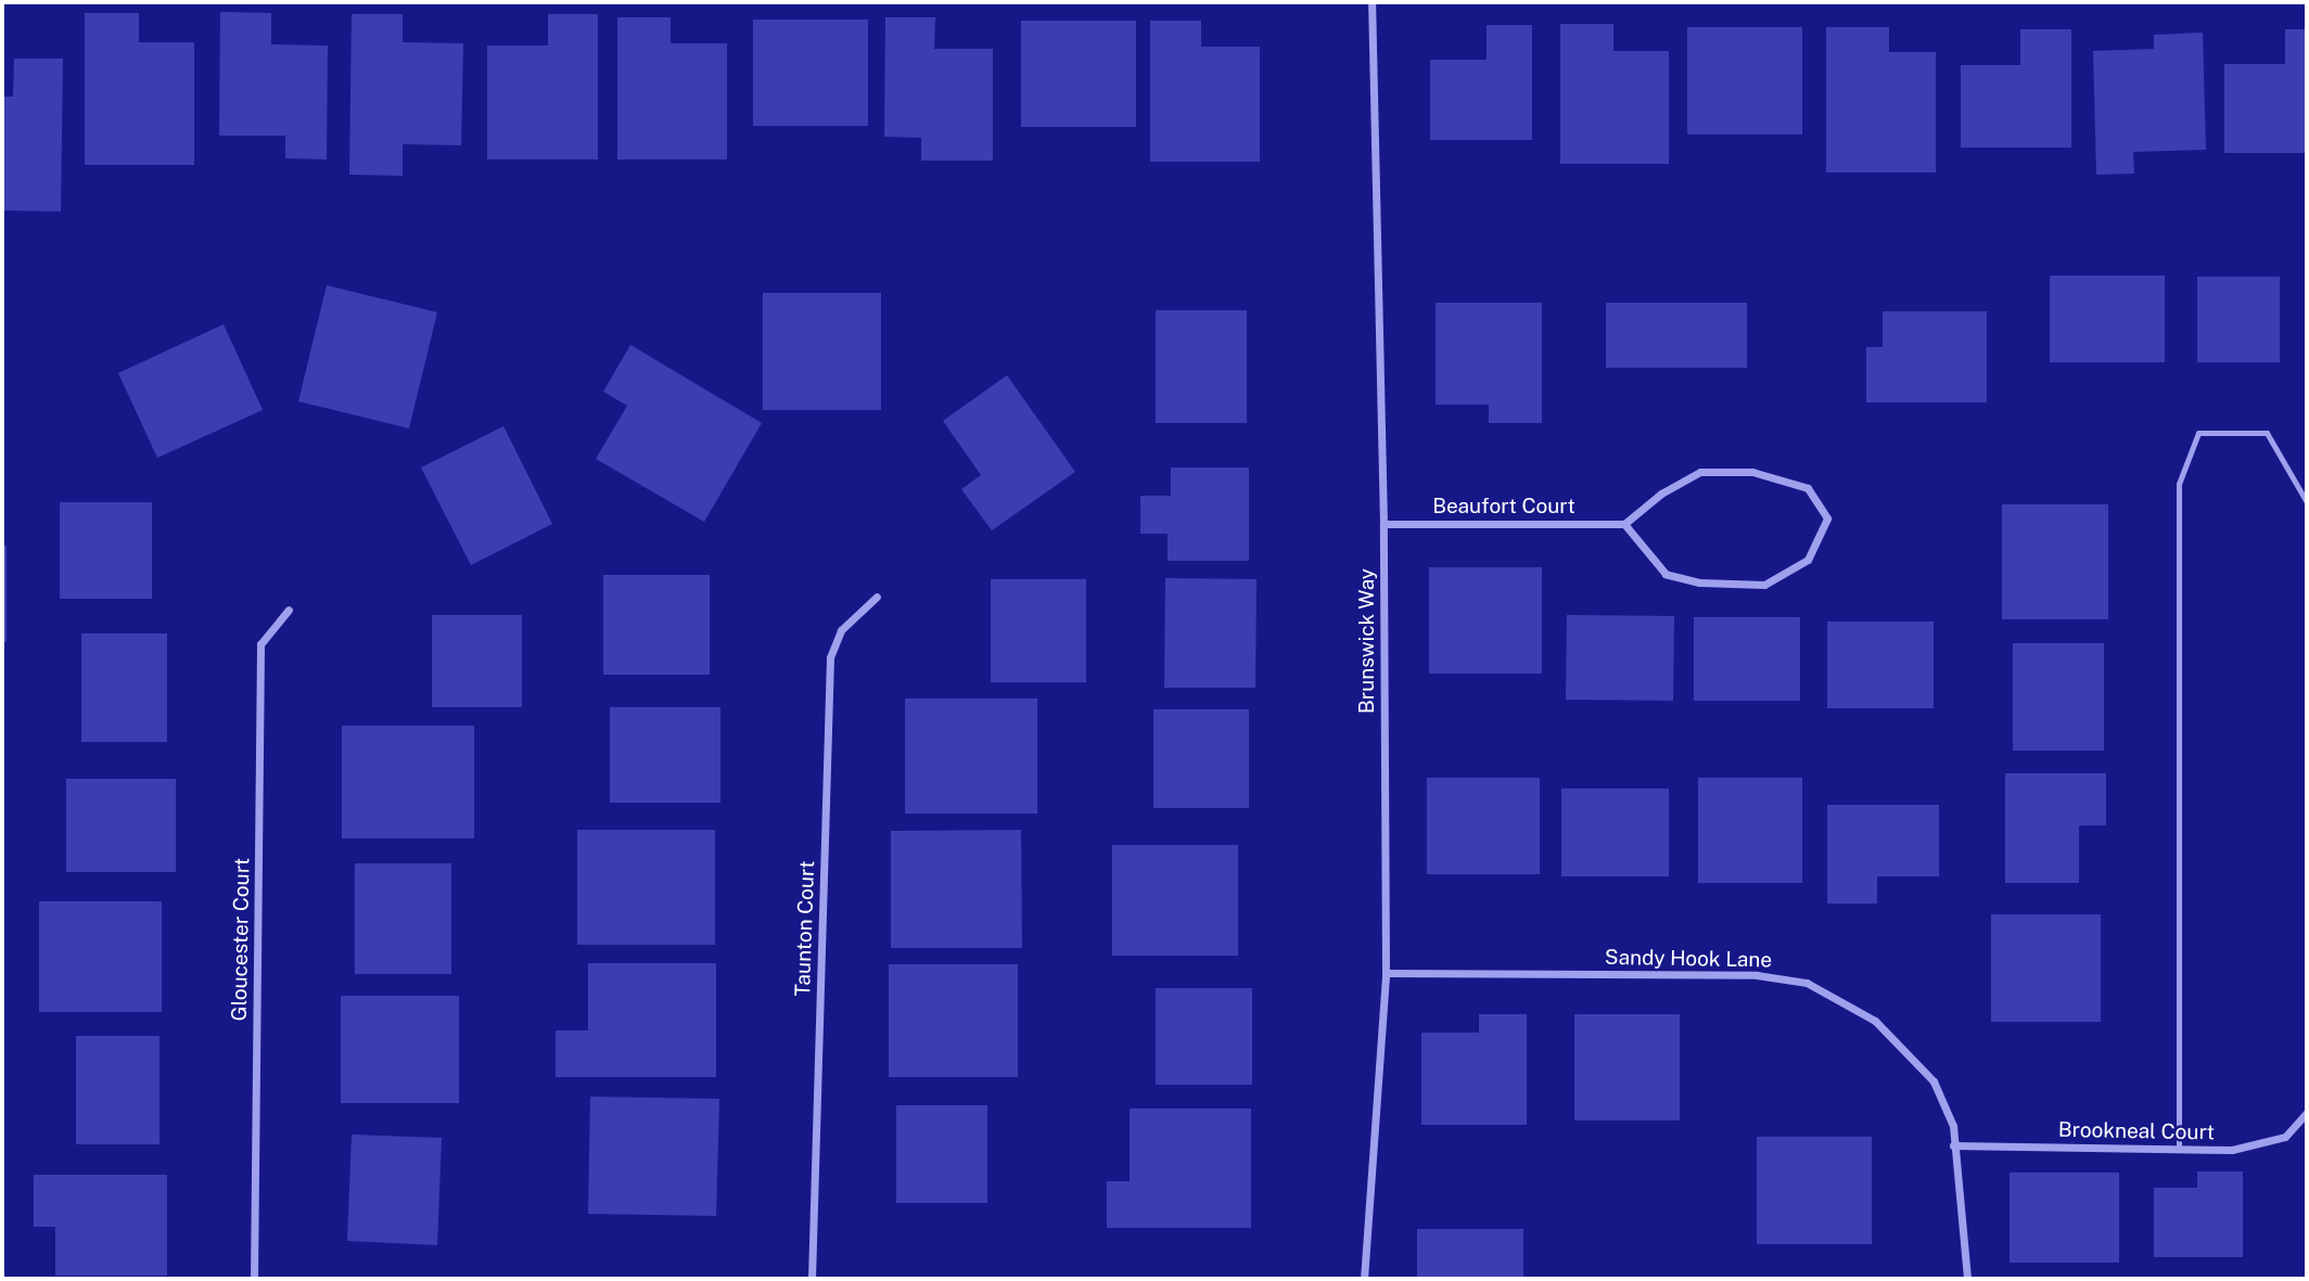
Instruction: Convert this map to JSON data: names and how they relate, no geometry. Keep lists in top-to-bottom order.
{
  "streets": {
    "street": [
      "Beaufort Court",
      "Brunswick Way",
      "Taunton Court",
      "Gloucester Court",
      "Sandy Hook Lane",
      "Brookneal Court"
    ]
  },
  "crossings": [
    ["Beaufort Court", "Brunswick Way"],
    ["Brunswick Way", "Sandy Hook Lane"],
    ["Sandy Hook Lane", "Brookneal Court"]
  ]
}
